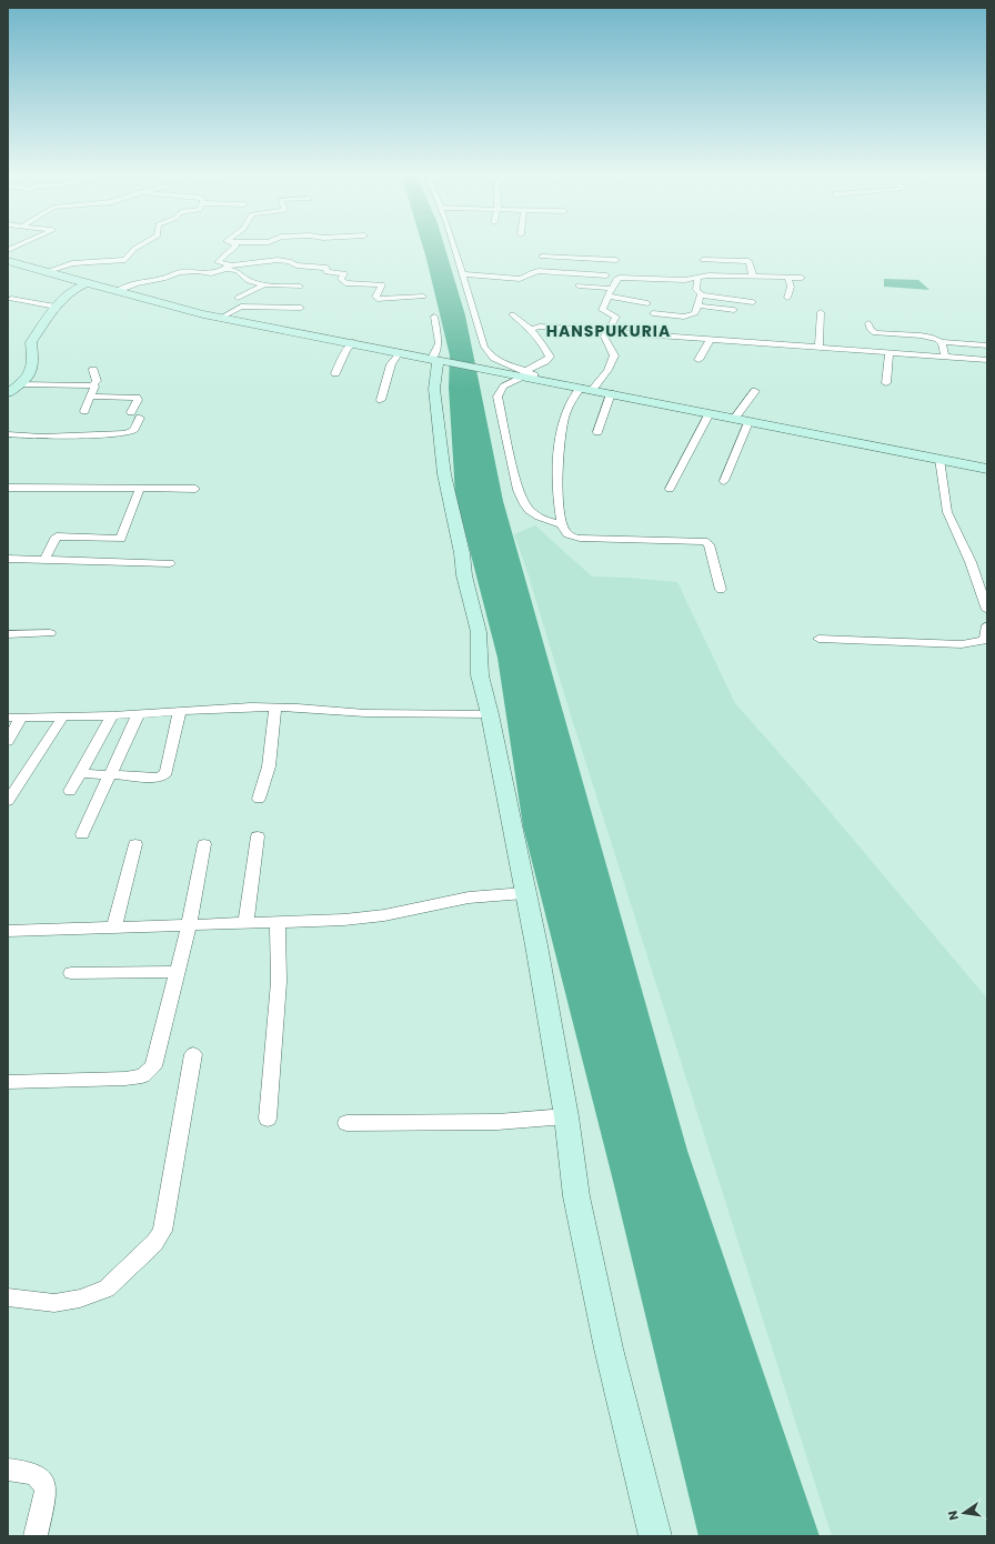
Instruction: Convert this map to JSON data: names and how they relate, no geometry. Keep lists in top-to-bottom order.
{
  "districts": ["HANSPUKURIA"],
  "north": "left"
}
